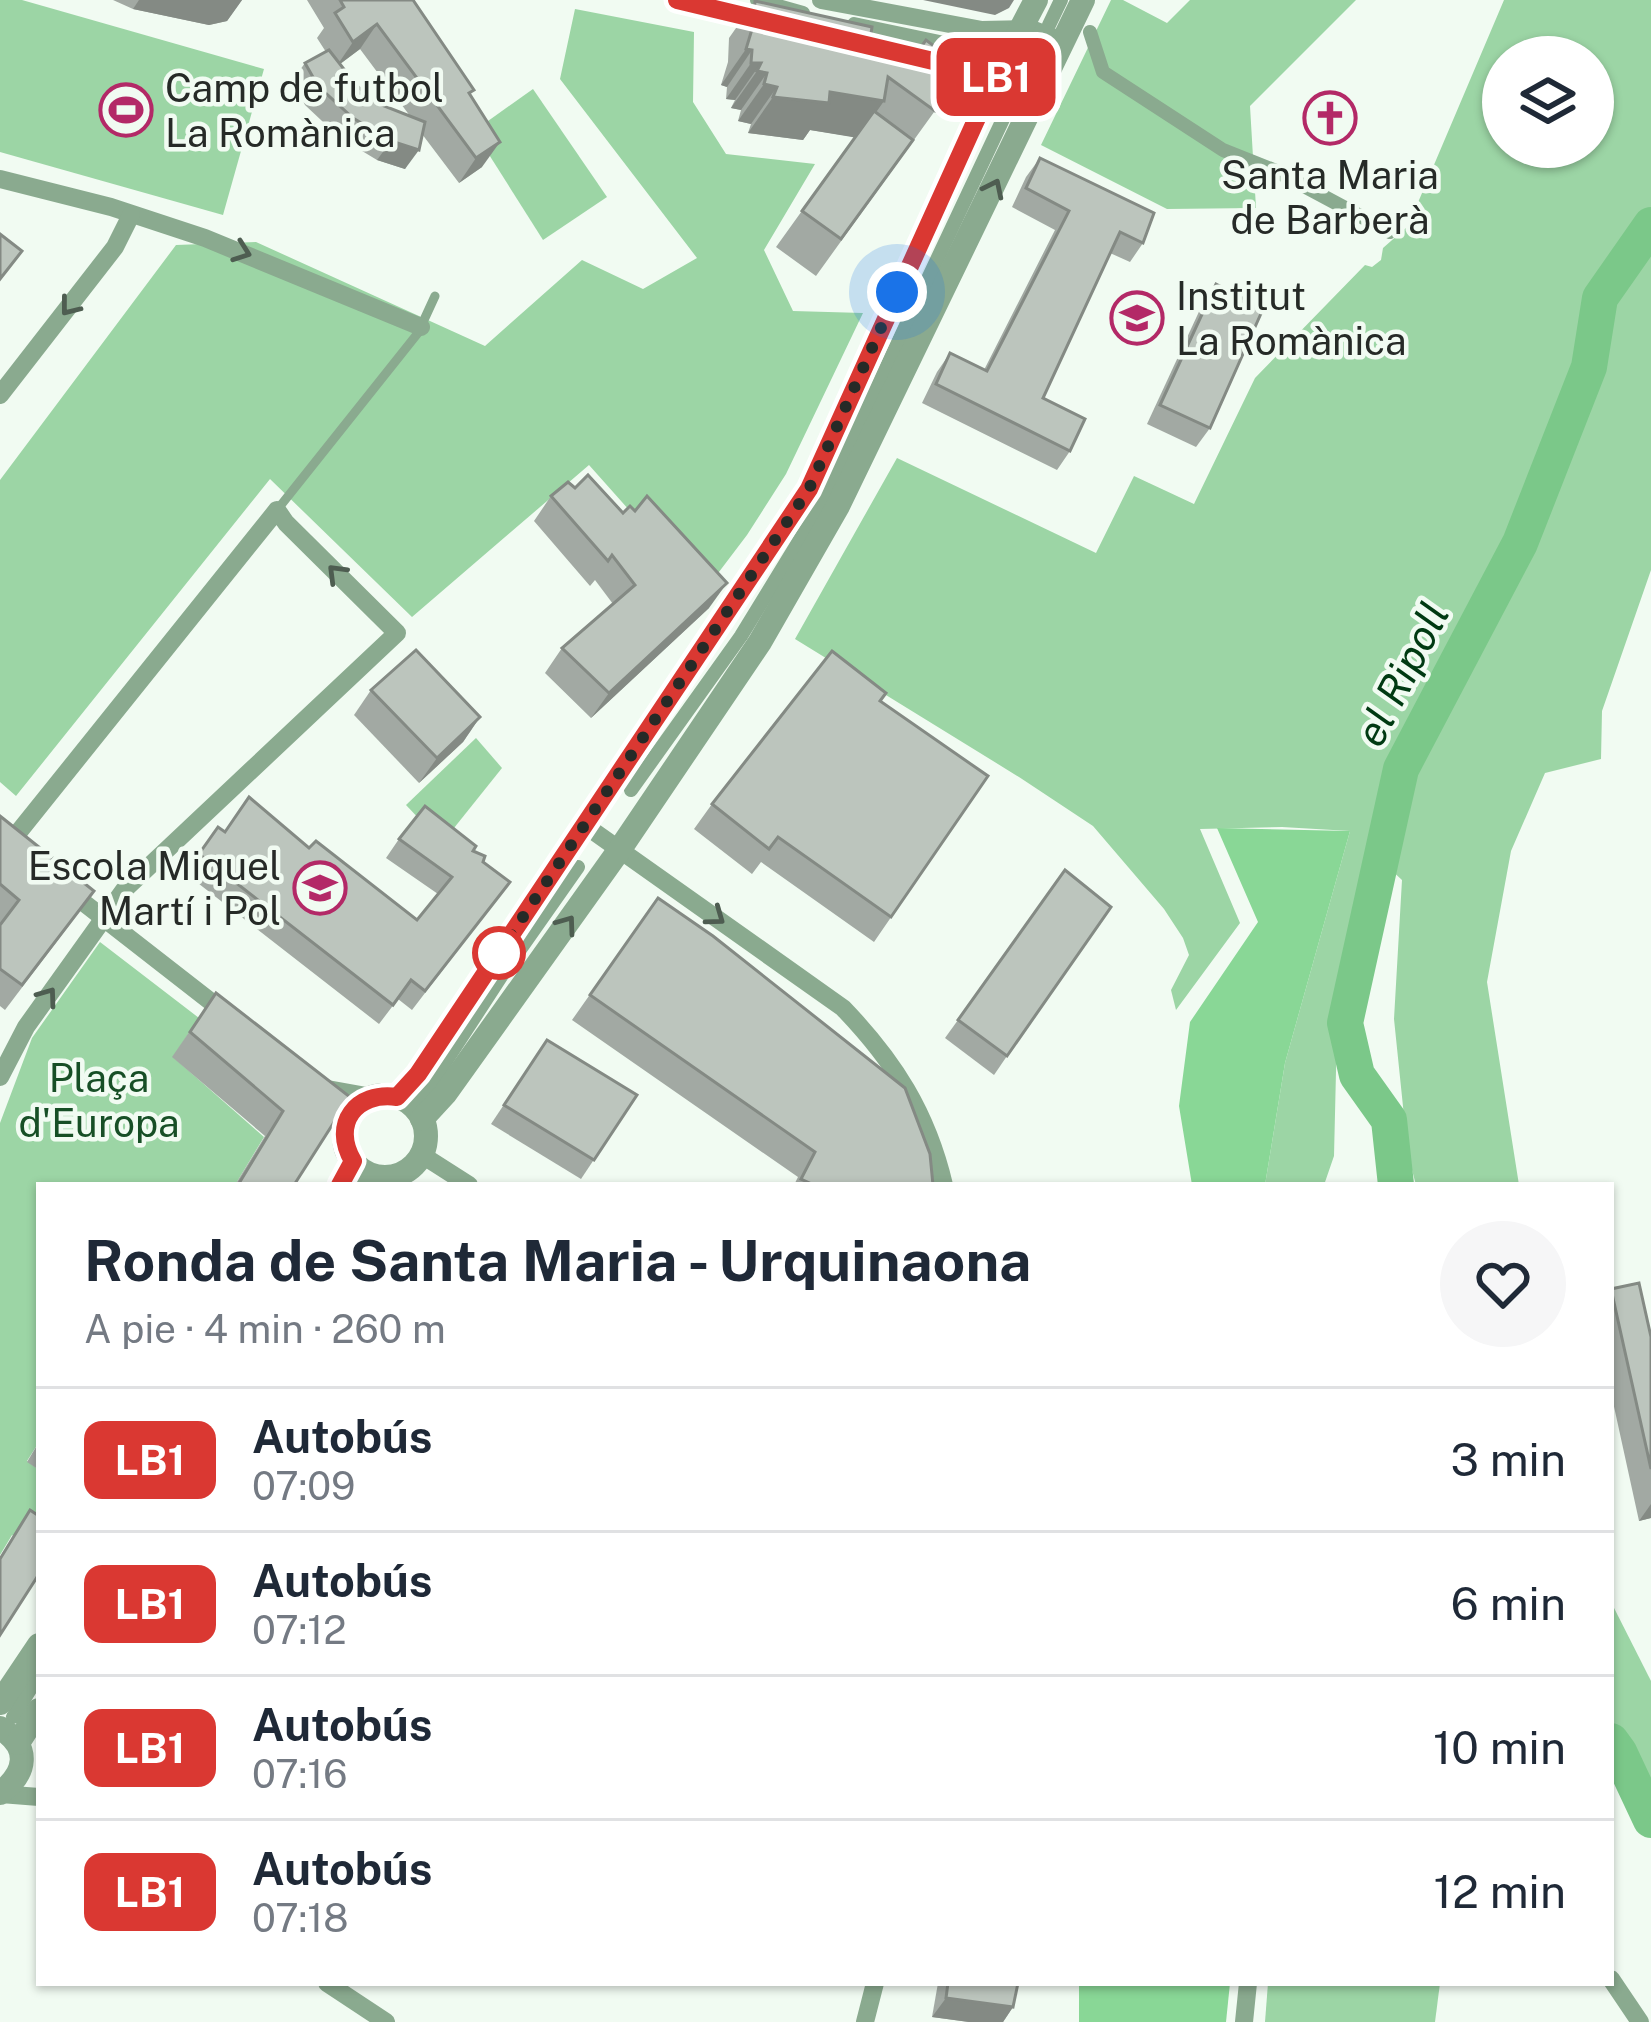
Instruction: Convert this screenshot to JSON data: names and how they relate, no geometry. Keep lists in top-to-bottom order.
{
  "water": ["el Ripoll"],
  "parks": ["Plaça d'Europa"],
  "places": {
    "sports": ["Camp de futbol La Romànica"],
    "church": ["Santa Maria de Barberà"],
    "school or university": ["Institut La Romànica", "Escola Miquel Martí i Pol"]
  },
  "lines": ["bus line LB1"],
  "page": {
    "on_map": "LB1",
    "heading": ["Ronda de Santa Maria - Urquinaona", "A pie · 4 min · 260 m"],
    "list": [
      {
        "mark": "LB1",
        "name": "Autobús",
        "note": "07:09",
        "value": "3 min"
      },
      {
        "mark": "LB1",
        "name": "Autobús",
        "note": "07:12",
        "value": "6 min"
      },
      {
        "mark": "LB1",
        "name": "Autobús",
        "note": "07:16",
        "value": "10 min"
      },
      {
        "mark": "LB1",
        "name": "Autobús",
        "note": "07:18",
        "value": "12 min"
      }
    ]
  }
}
